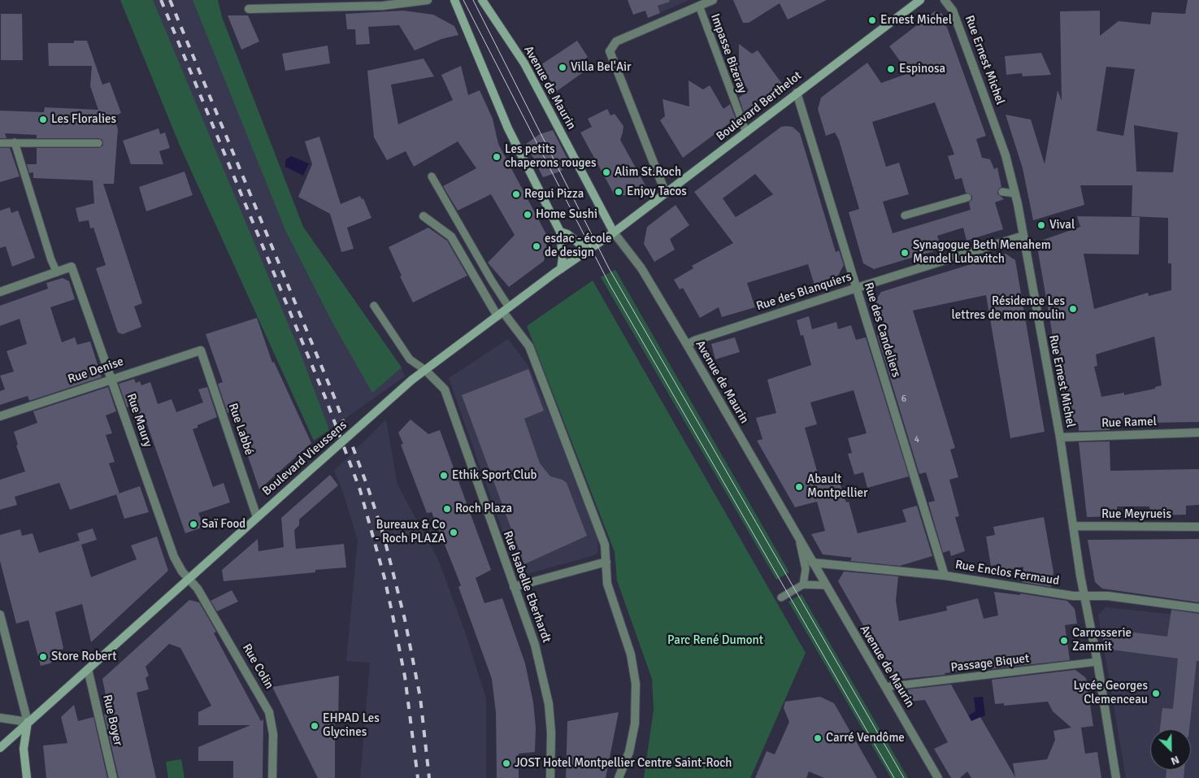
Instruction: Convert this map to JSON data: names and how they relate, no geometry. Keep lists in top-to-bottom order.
{
  "streets": {
    "main road": ["Avenue de Maurin", "Boulevard Berthelot", "Boulevard Vieussens"],
    "street": [
      "Rue Ernest Michel",
      "Rue des Blanquiers",
      "Rue des Candeliers",
      "Rue Denise",
      "Rue Maury",
      "Rue Ramel",
      "Rue Labbé",
      "Rue Meyrueis",
      "Rue Enclos Fermaud",
      "Rue Isabelle Eberhardt",
      "Rue Colin",
      "Rue Boyer"
    ],
    "lane": ["Impasse Bizeray", "Passage Biquet"]
  },
  "crossings": [
    ["Impasse Bizeray", "Boulevard Berthelot"],
    ["Rue Ernest Michel", "Rue des Blanquiers"],
    ["Rue Ernest Michel", "Rue Ramel"],
    ["Rue Ernest Michel", "Rue Meyrueis"],
    ["Rue Ernest Michel", "Rue Enclos Fermaud"],
    ["Rue Ernest Michel", "Passage Biquet"],
    ["Avenue de Maurin", "Boulevard Berthelot"],
    ["Avenue de Maurin", "Rue des Blanquiers"],
    ["Avenue de Maurin", "Boulevard Vieussens"],
    ["Avenue de Maurin", "Rue Enclos Fermaud"],
    ["Avenue de Maurin", "Passage Biquet"],
    ["Boulevard Berthelot", "Rue des Candeliers"],
    ["Boulevard Berthelot", "Boulevard Vieussens"],
    ["Rue des Blanquiers", "Rue des Candeliers"],
    ["Rue des Candeliers", "Rue Enclos Fermaud"],
    ["Rue Denise", "Rue Maury"],
    ["Rue Denise", "Rue Labbé"],
    ["Rue Maury", "Boulevard Vieussens"],
    ["Rue Maury", "Rue Colin"],
    ["Rue Labbé", "Boulevard Vieussens"],
    ["Boulevard Vieussens", "Rue Isabelle Eberhardt"],
    ["Boulevard Vieussens", "Rue Colin"],
    ["Boulevard Vieussens", "Rue Boyer"]
  ],
  "parks": ["Parc René Dumont"],
  "places": [
    "Ernest Michel",
    "Villa Bel'Air",
    "Espinosa",
    "Les Floralies",
    "Les petits chaperons rouges",
    "Alim St.Roch",
    "Enjoy Tacos",
    "Regui Pizza",
    "Home Sushi",
    "Vival",
    "esdac - école de design",
    "Synagogue Beth Menahem Mendel Lubavitch",
    "Résidence Les lettres de mon moulin",
    "Ethik Sport Club",
    "Abault Montpellier",
    "Roch Plaza",
    "Saï Food",
    "Bureaux & Co - Roch PLAZA",
    "Carrosserie Zammit",
    "Store Robert",
    "Lycée Georges Clemenceau",
    "EHPAD Les Glycines",
    "Carré Vendôme",
    "JOST Hotel Montpellier Centre Saint-Roch"
  ],
  "house_numbers": ["6", "4"],
  "north": "bottom right"
}
